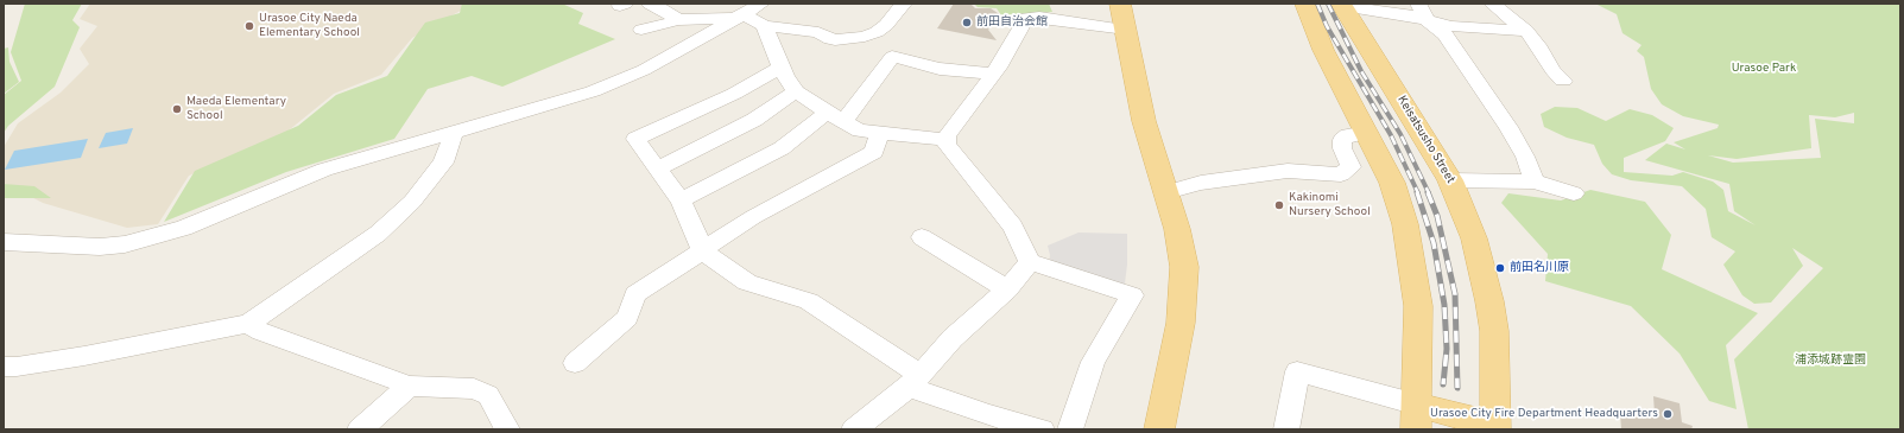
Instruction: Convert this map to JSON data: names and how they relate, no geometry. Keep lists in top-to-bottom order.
{
  "streets": {
    "main road": ["Keisatsusho Street"]
  },
  "parks": ["Urasoe Park", "浦添城跡霊園"],
  "places": [
    "前田自治会館",
    "Urasoe City Naeda Elementary School",
    "Maeda Elementary School",
    "Kakinomi Nursery School",
    "前田名川原",
    "Urasoe City Fire Department Headquarters"
  ]
}
